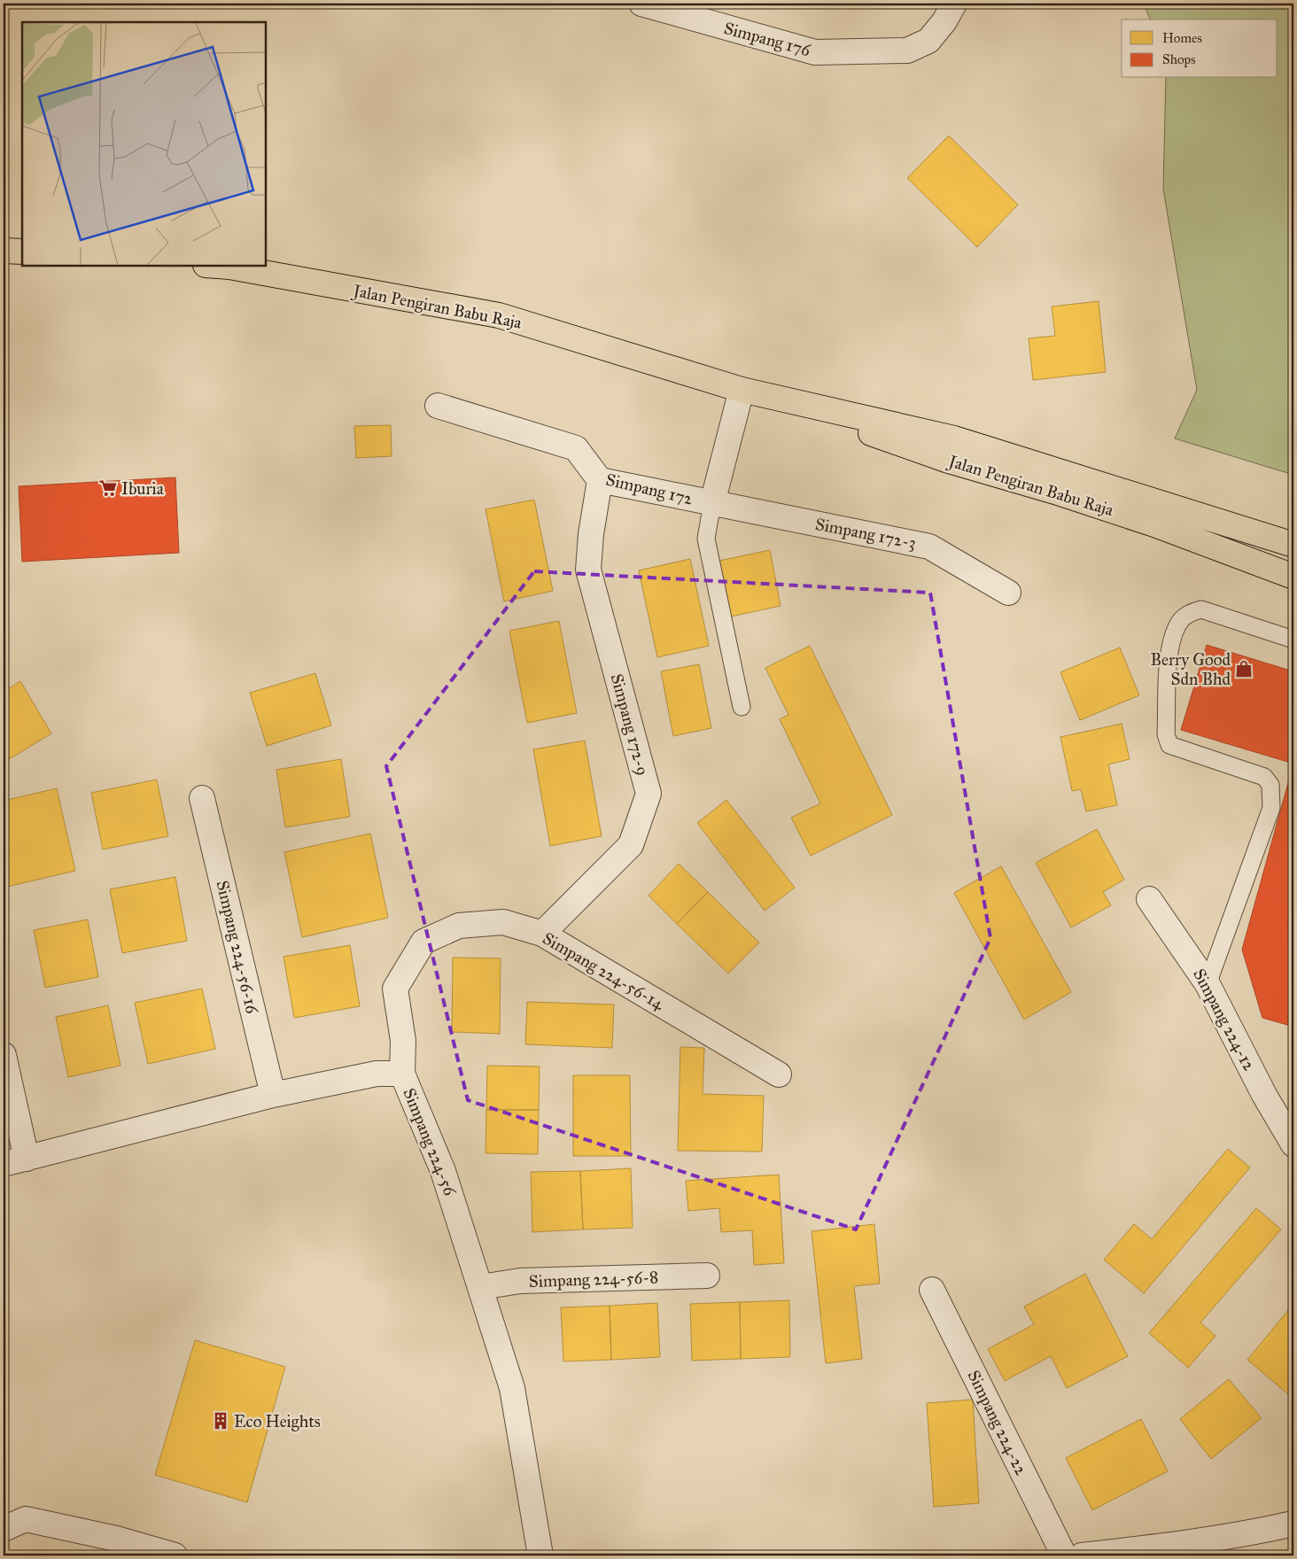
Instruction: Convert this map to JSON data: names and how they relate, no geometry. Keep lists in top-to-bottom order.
{
  "streets": {
    "main road": ["Jalan Pengiran Babu Raja"],
    "street": [
      "Simpang 176",
      "Simpang 172",
      "Simpang 172-3",
      "Simpang 172-9",
      "Simpang 224-56-16",
      "Simpang 224-56-14",
      "Simpang 224-12",
      "Simpang 224-56",
      "Simpang 224-56-8",
      "Simpang 224-22"
    ]
  },
  "crossings": [
    ["Jalan Pengiran Babu Raja", "Simpang 172"],
    ["Simpang 172", "Simpang 172-3"],
    ["Simpang 172", "Simpang 172-9"],
    ["Simpang 172-9", "Simpang 224-56-14"],
    ["Simpang 224-56-16", "Simpang 224-56"],
    ["Simpang 224-56-14", "Simpang 224-56"],
    ["Simpang 224-56", "Simpang 224-56-8"]
  ],
  "places": {
    "supermarket": ["Iburia"],
    "shop": ["Berry Good Sdn Bhd"],
    "building": ["Eco Heights"]
  },
  "legend": ["Homes", "Shops"]
}
